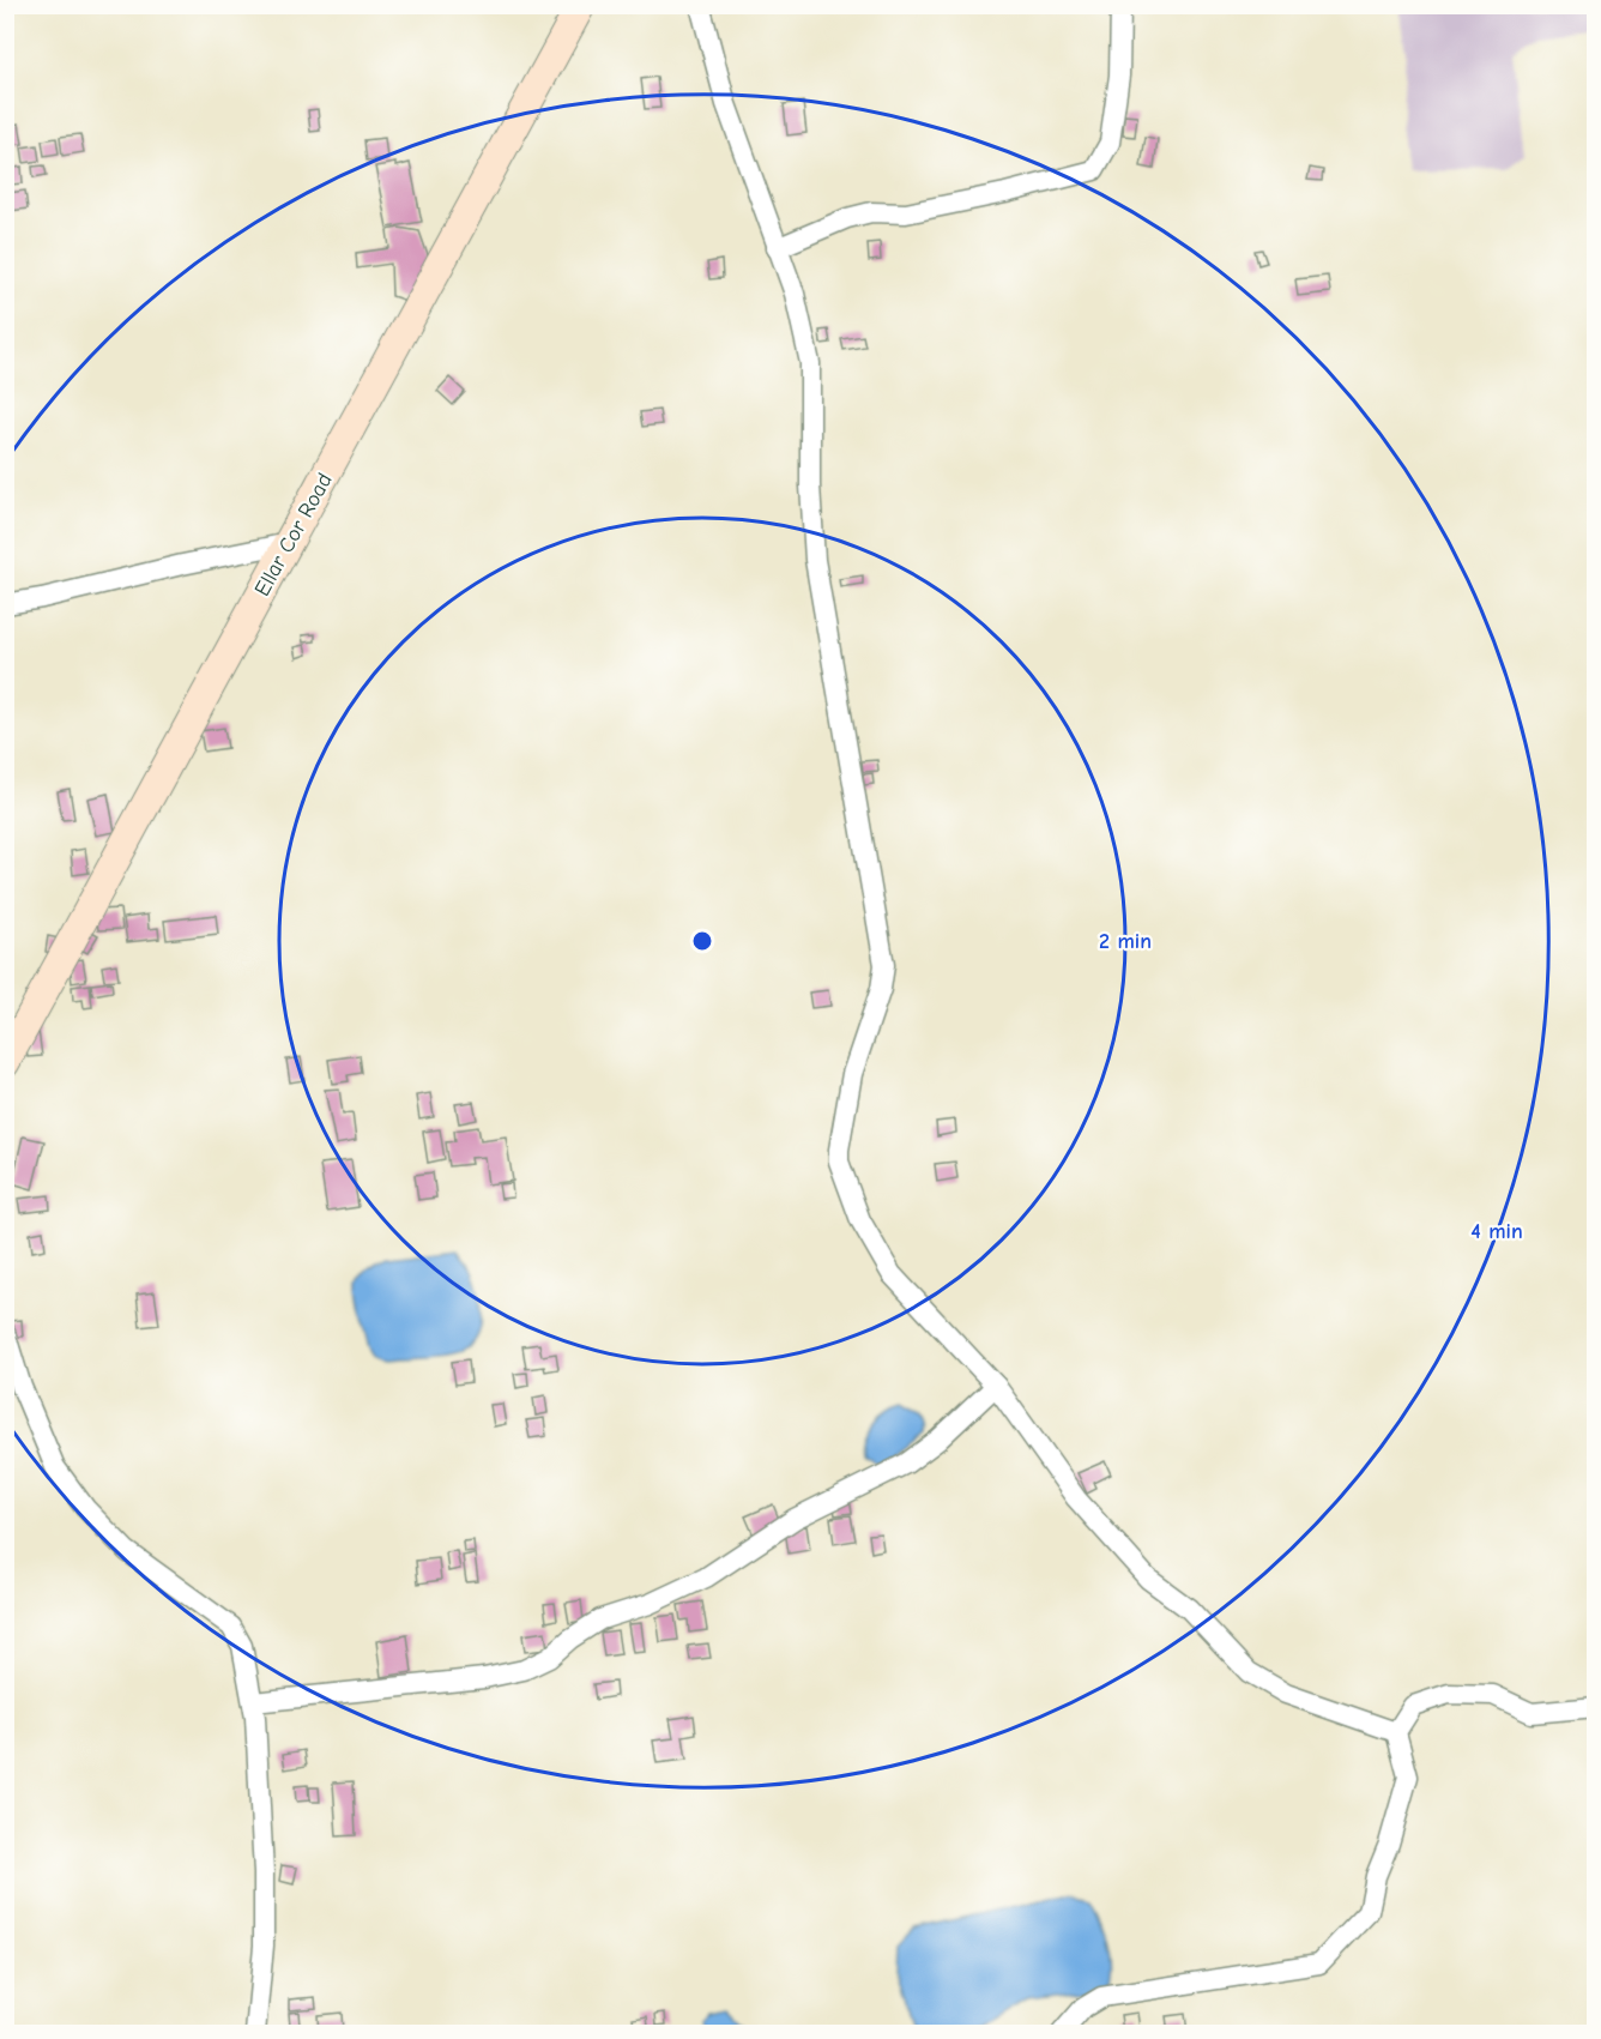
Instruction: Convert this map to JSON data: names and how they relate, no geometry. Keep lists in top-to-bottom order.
{
  "streets": {
    "main road": ["Ellar Cor Road"]
  },
  "rings": ["2 min", "4 min"]
}
